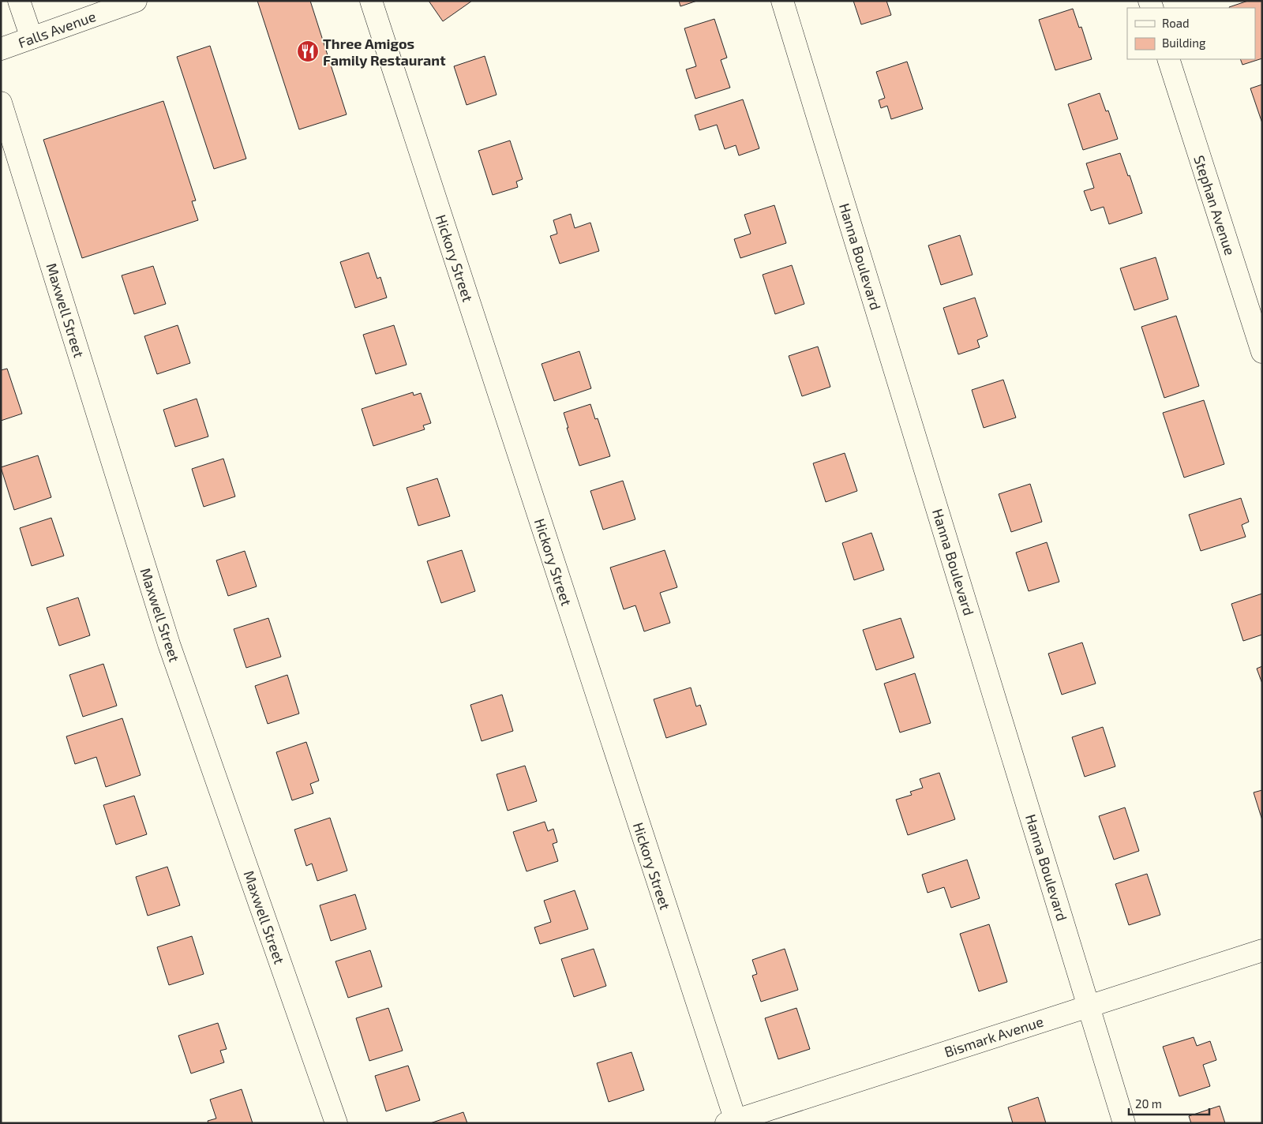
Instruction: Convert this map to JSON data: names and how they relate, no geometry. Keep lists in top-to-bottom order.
{
  "streets": {
    "street": [
      "Falls Avenue",
      "Stephan Avenue",
      "Hanna Boulevard",
      "Hickory Street",
      "Maxwell Street",
      "Bismark Avenue"
    ]
  },
  "crossings": [
    ["Hanna Boulevard", "Bismark Avenue"],
    ["Hickory Street", "Bismark Avenue"]
  ],
  "places": {
    "restaurant": ["Three Amigos Family Restaurant"]
  },
  "legend": ["Road", "Building"],
  "scale_bar": "20 m"
}
